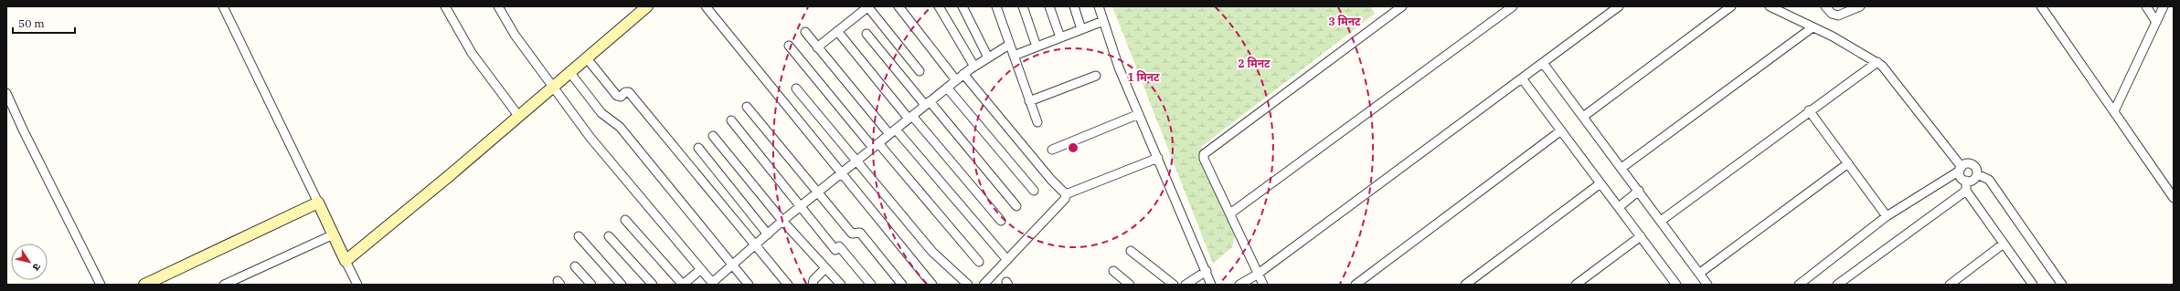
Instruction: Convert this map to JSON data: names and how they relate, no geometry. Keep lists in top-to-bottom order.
{
  "scale_bar": "50 m",
  "north": "bottom right",
  "rings": ["3 मिनट", "2 मिनट", "1 मिनट"]
}
